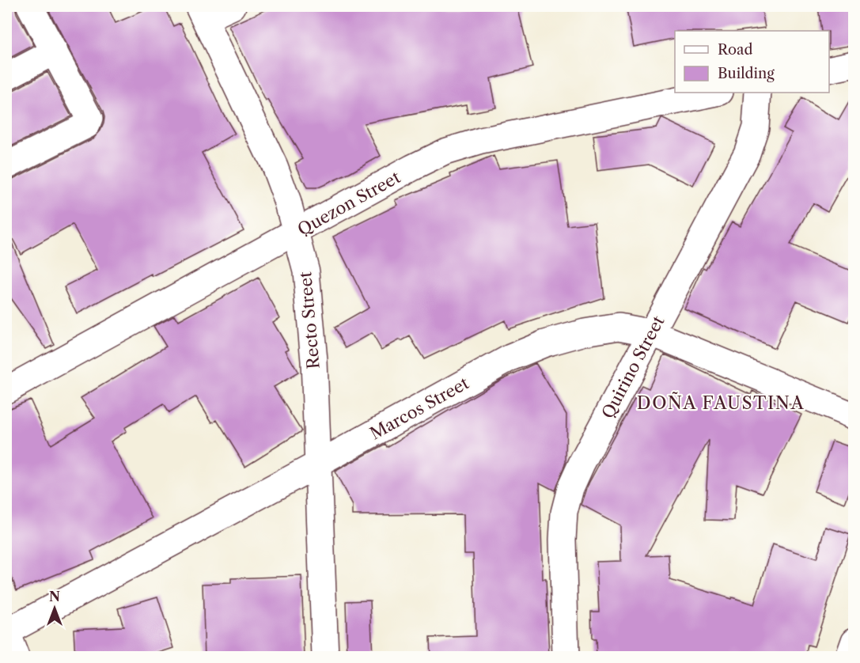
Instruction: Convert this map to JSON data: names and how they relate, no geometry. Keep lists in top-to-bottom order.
{
  "streets": {
    "street": [
      "Quezon Street",
      "Recto Street",
      "Quirino Street",
      "Marcos Street"
    ]
  },
  "crossings": [
    ["Quezon Street", "Recto Street"],
    ["Recto Street", "Marcos Street"],
    ["Quirino Street", "Marcos Street"]
  ],
  "districts": ["DOÑA FAUSTINA"],
  "legend": ["Road", "Building"],
  "north": "top"
}
